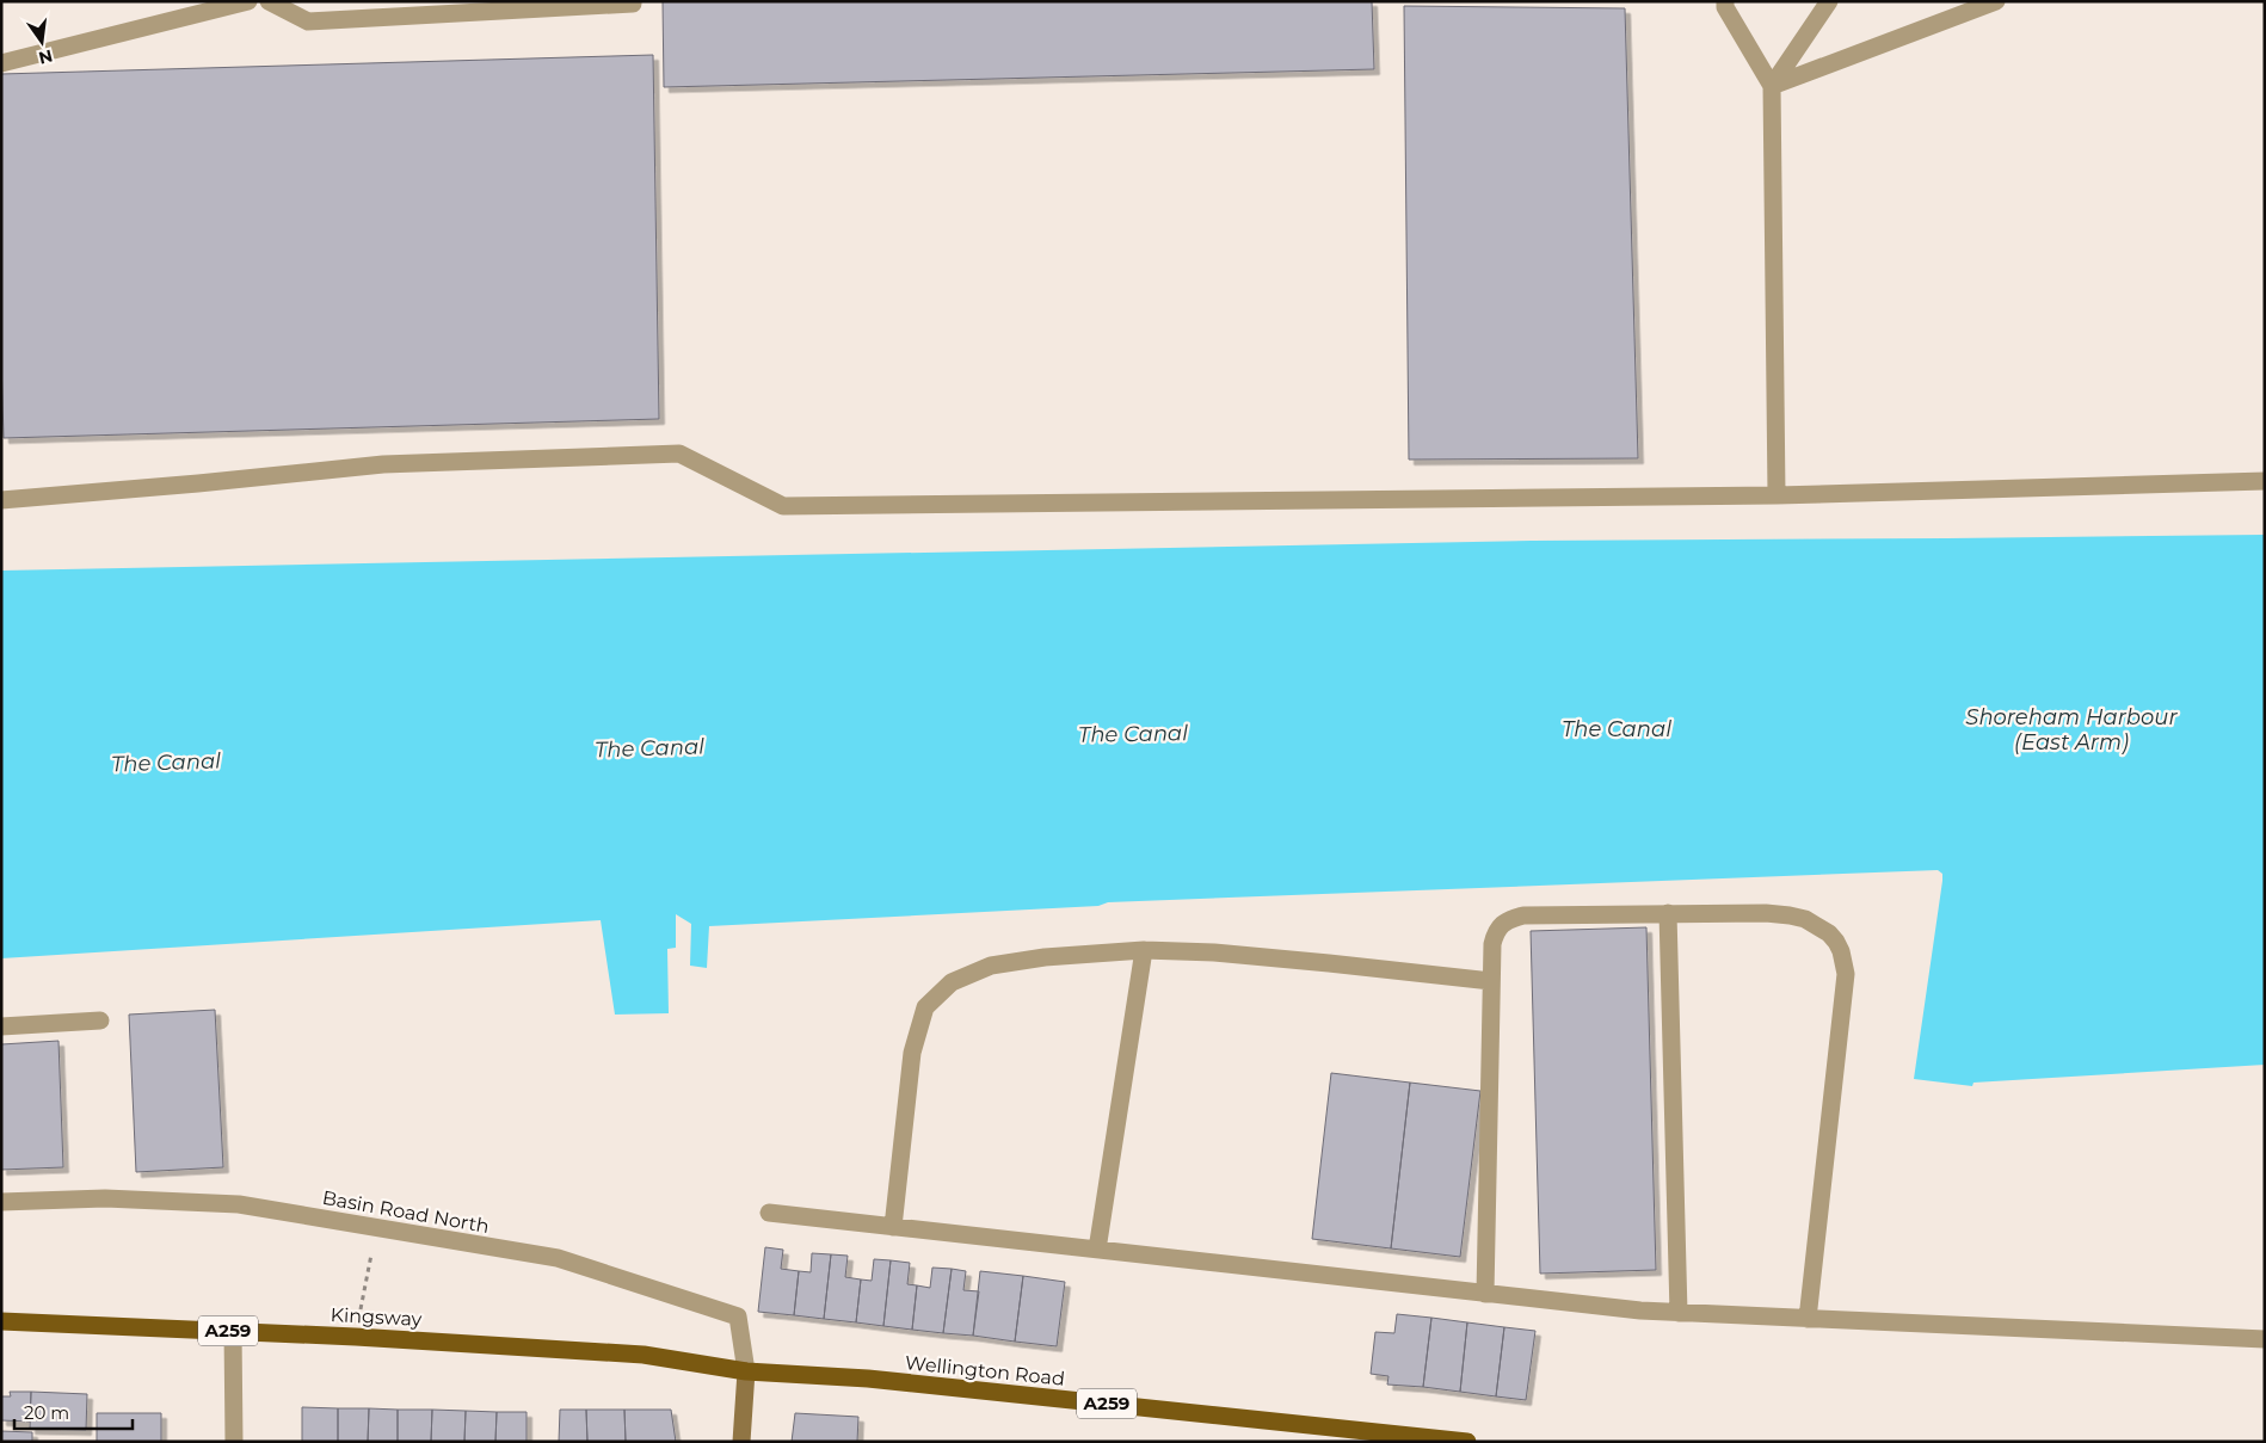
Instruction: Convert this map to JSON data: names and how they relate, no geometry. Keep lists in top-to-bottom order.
{
  "streets": {
    "main road": ["Kingsway", "A259", "Wellington Road"],
    "street": ["Basin Road North"]
  },
  "crossings": [
    ["Basin Road North", "Kingsway"],
    ["Basin Road North", "Wellington Road"],
    ["Kingsway", "Wellington Road"]
  ],
  "water": ["Shoreham Harbour (East Arm)", "The Canal"],
  "scale_bar": "20 m",
  "north": "bottom"
}
